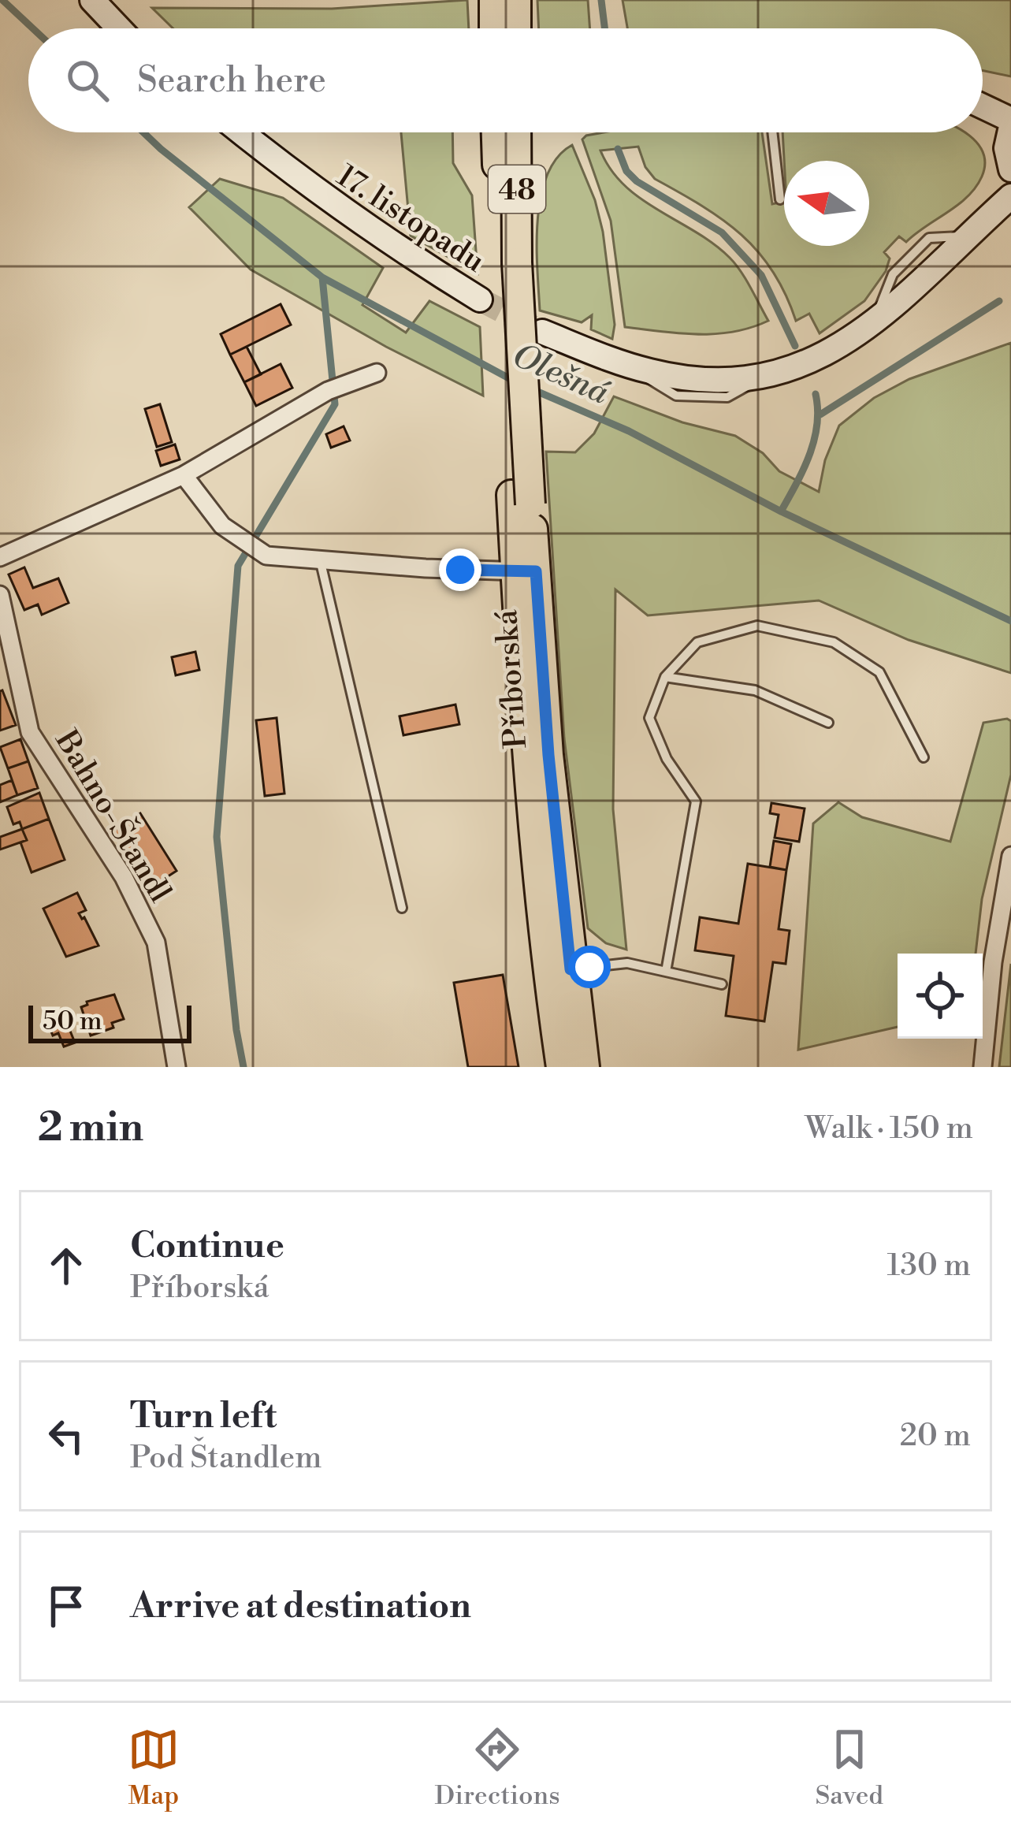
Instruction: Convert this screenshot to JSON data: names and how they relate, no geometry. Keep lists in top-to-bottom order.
{
  "streets": {
    "main road": ["48", "17. listopadu", "Příborská"],
    "street": ["Bahno-Štandl"]
  },
  "water": ["Olešná"],
  "scale_bar": "50 m",
  "north": "left",
  "page": {
    "search": "Search here",
    "scale": "50 m",
    "heading": ["2 min", "Walk · 150 m"],
    "list": [
      ["Continue", "Příborská", "130 m"],
      ["Turn left", "Pod Štandlem", "20 m"],
      "Arrive at destination"
    ],
    "nav": ["Map", "Directions", "Saved"]
  }
}
